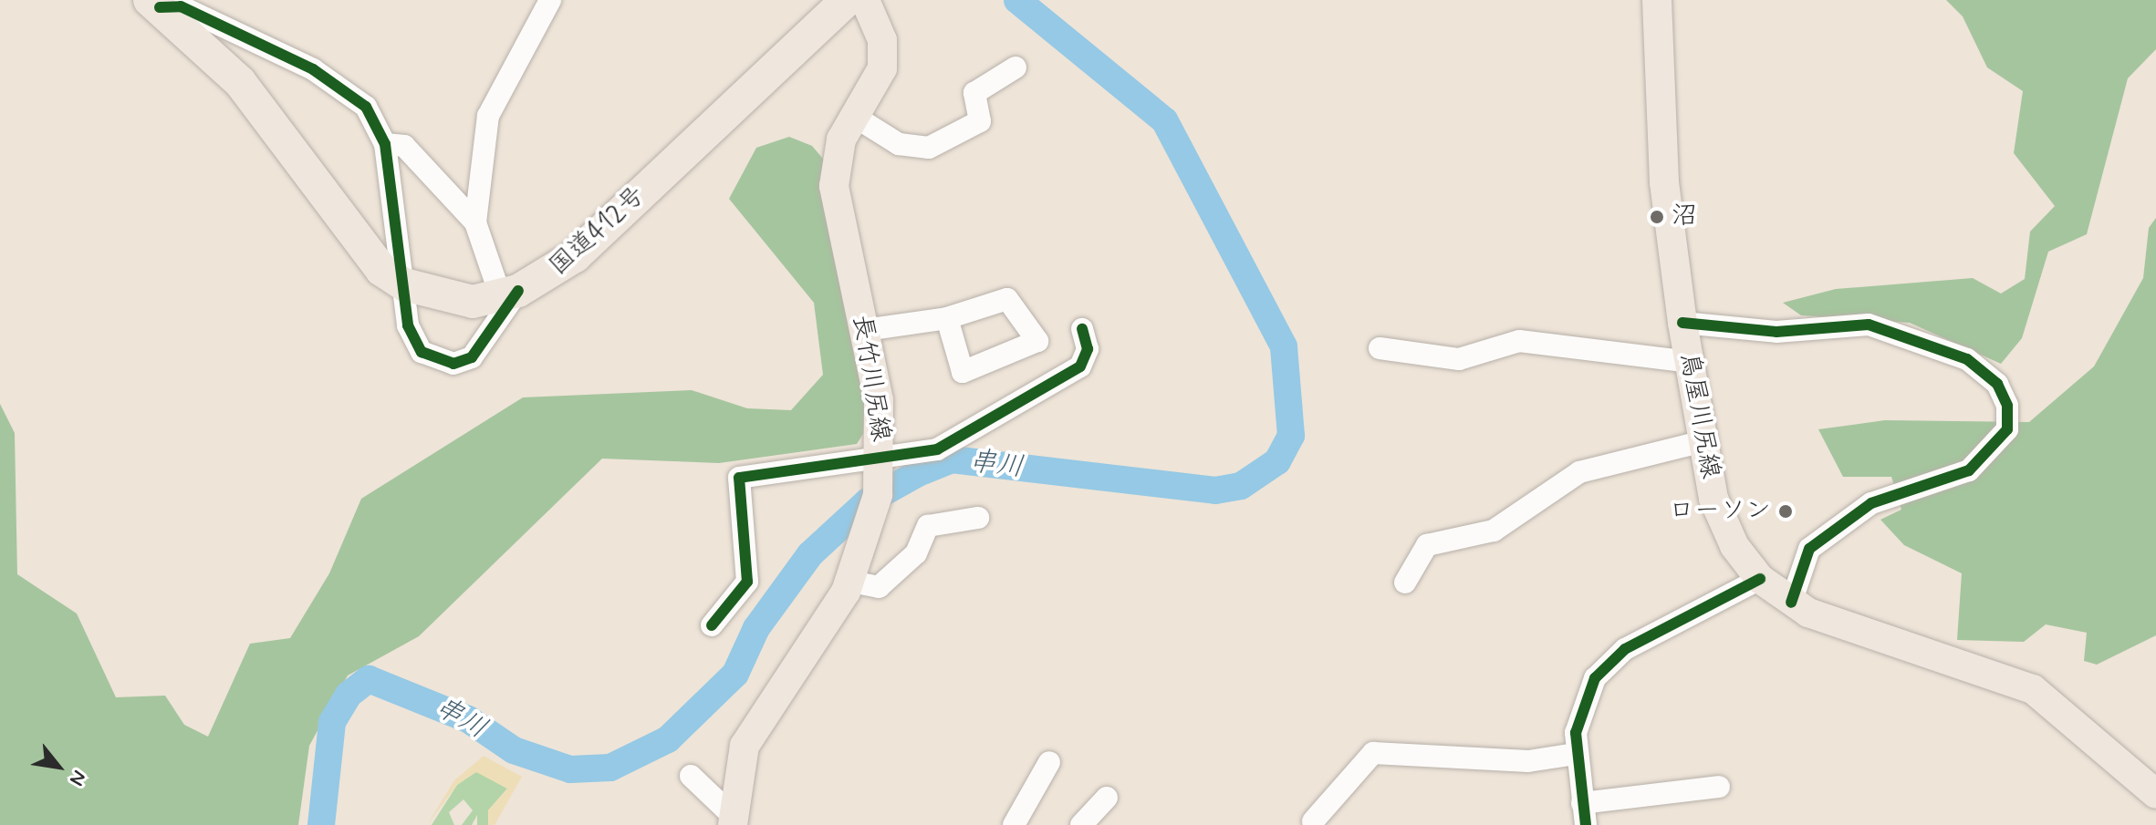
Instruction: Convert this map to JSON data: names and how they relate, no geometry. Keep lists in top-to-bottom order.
{
  "streets": {
    "highway": ["国道412号"],
    "main road": ["長竹川尻線", "鳥屋川尻線"]
  },
  "water": ["串川"],
  "places": ["沼", "ローソン"],
  "north": "bottom right"
}
